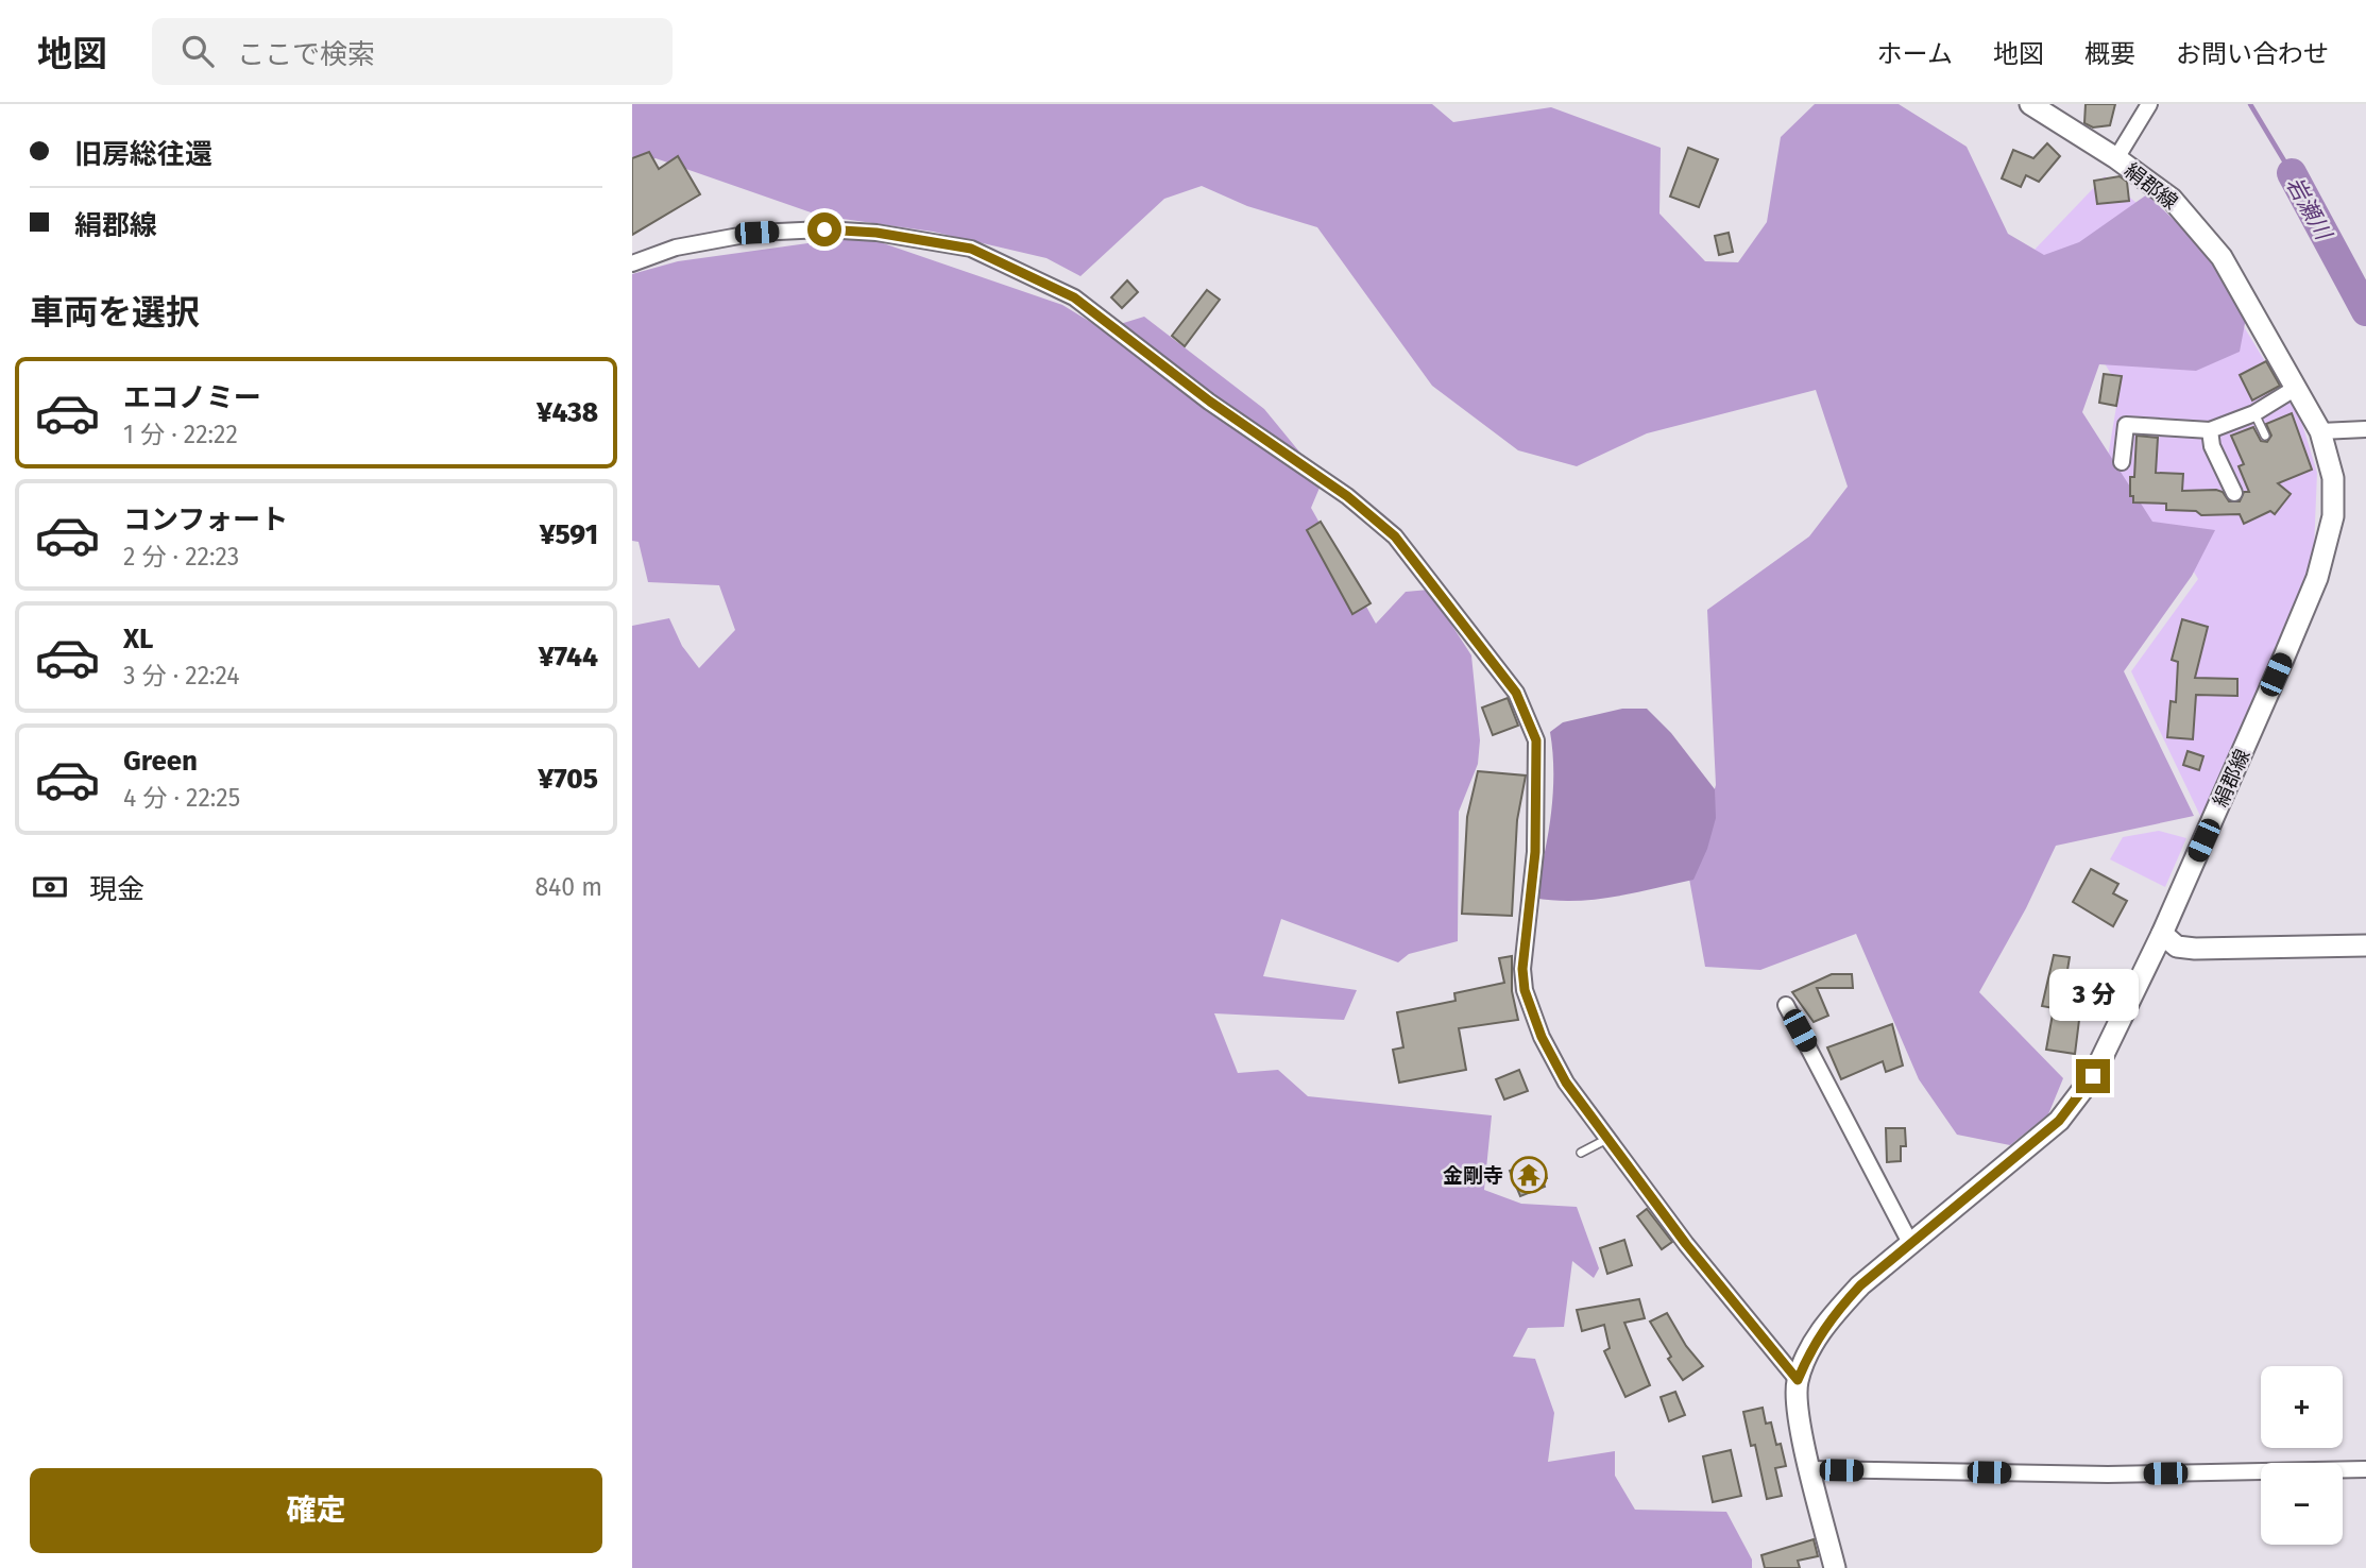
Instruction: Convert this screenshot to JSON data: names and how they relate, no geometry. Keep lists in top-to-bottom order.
{
  "streets": {
    "main road": ["絹郡線"]
  },
  "water": ["岩瀬川"],
  "places": {
    "temple": ["金剛寺"]
  },
  "page": {
    "header": "地図",
    "search": "ここで検索",
    "nav": [
      "ホーム",
      "地図",
      "概要",
      "お問い合わせ"
    ],
    "banner": ["旧房総往還", "絹郡線"],
    "heading": "車両を選択",
    "list": [
      {
        "name": "エコノミー",
        "note": "1 分 · 22:22",
        "value": "¥438"
      },
      {
        "name": "コンフォート",
        "note": "2 分 · 22:23",
        "value": "¥591"
      },
      {
        "name": "XL",
        "note": "3 分 · 22:24",
        "value": "¥744"
      },
      {
        "name": "Green",
        "note": "4 分 · 22:25",
        "value": "¥705"
      }
    ],
    "pay": ["現金", "840 m"],
    "bubble": "3 分",
    "map_buttons": ["+", "−"],
    "buttons": "確定"
  }
}
